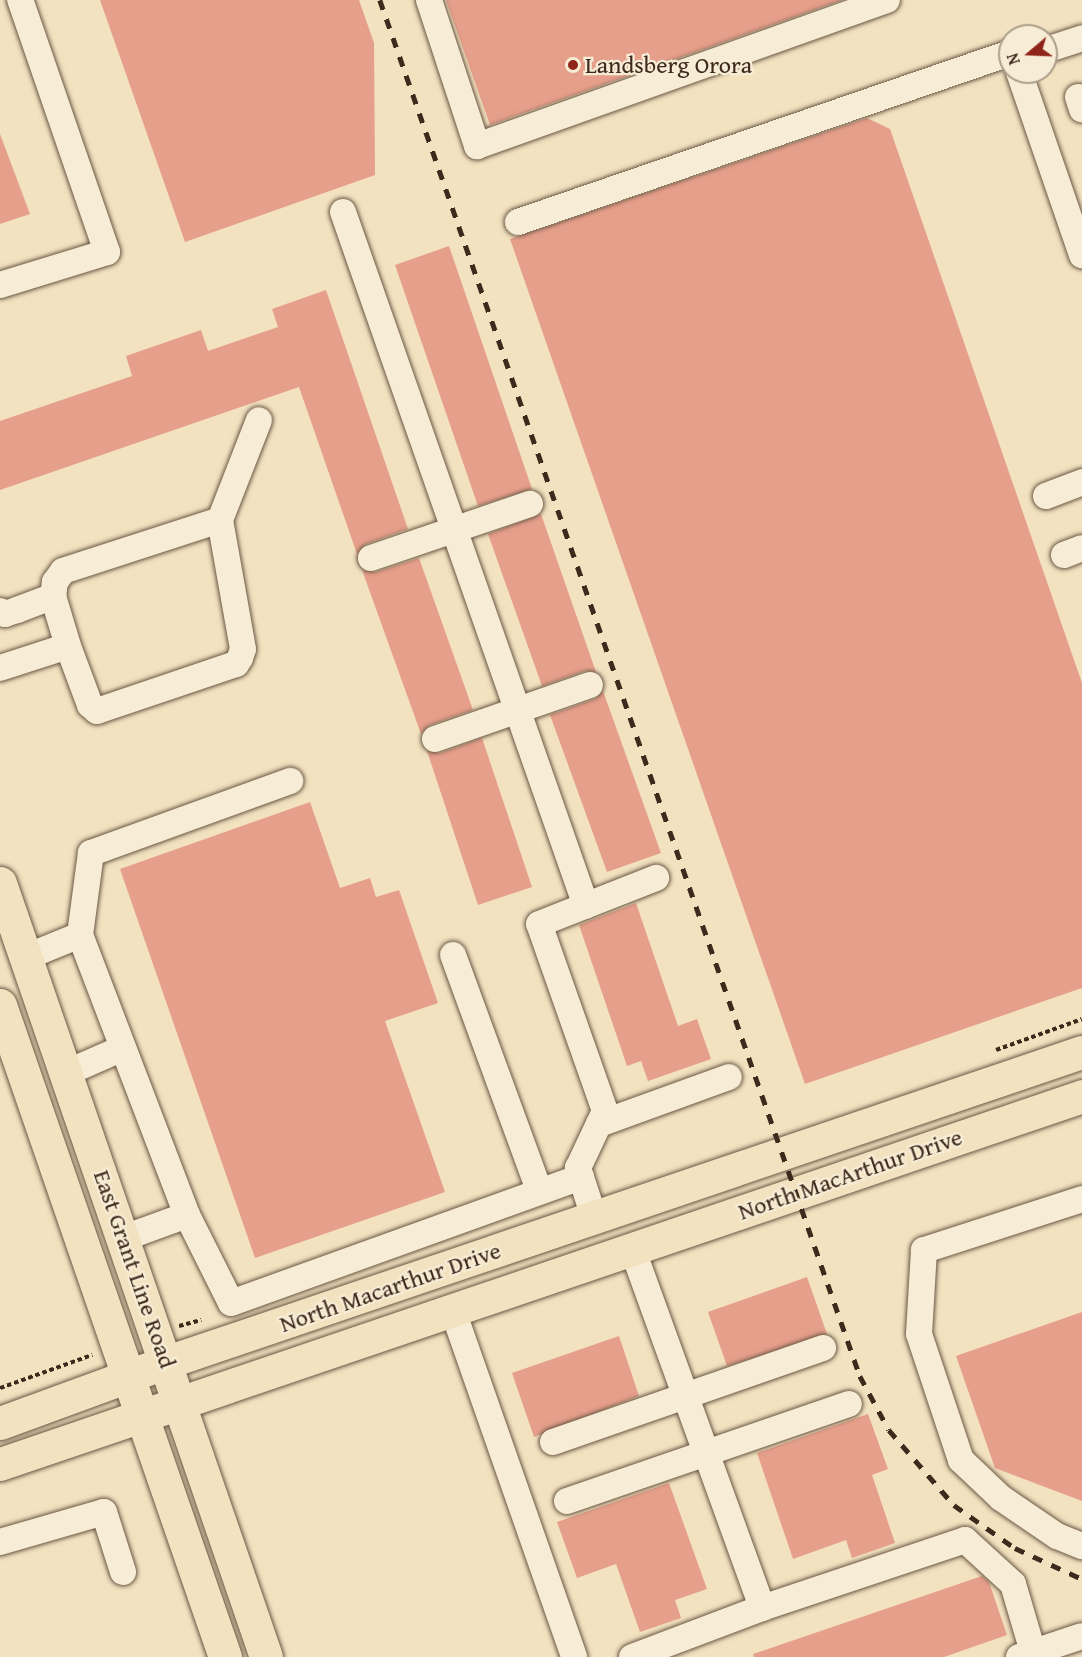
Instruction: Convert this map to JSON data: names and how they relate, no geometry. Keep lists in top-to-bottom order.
{
  "streets": {
    "main road": ["North MacArthur Drive", "East Grant Line Road", "North Macarthur Drive"]
  },
  "crossings": [
    ["North MacArthur Drive", "North Macarthur Drive"],
    ["East Grant Line Road", "North Macarthur Drive"]
  ],
  "places": ["Landsberg Orora"],
  "north": "left"
}
